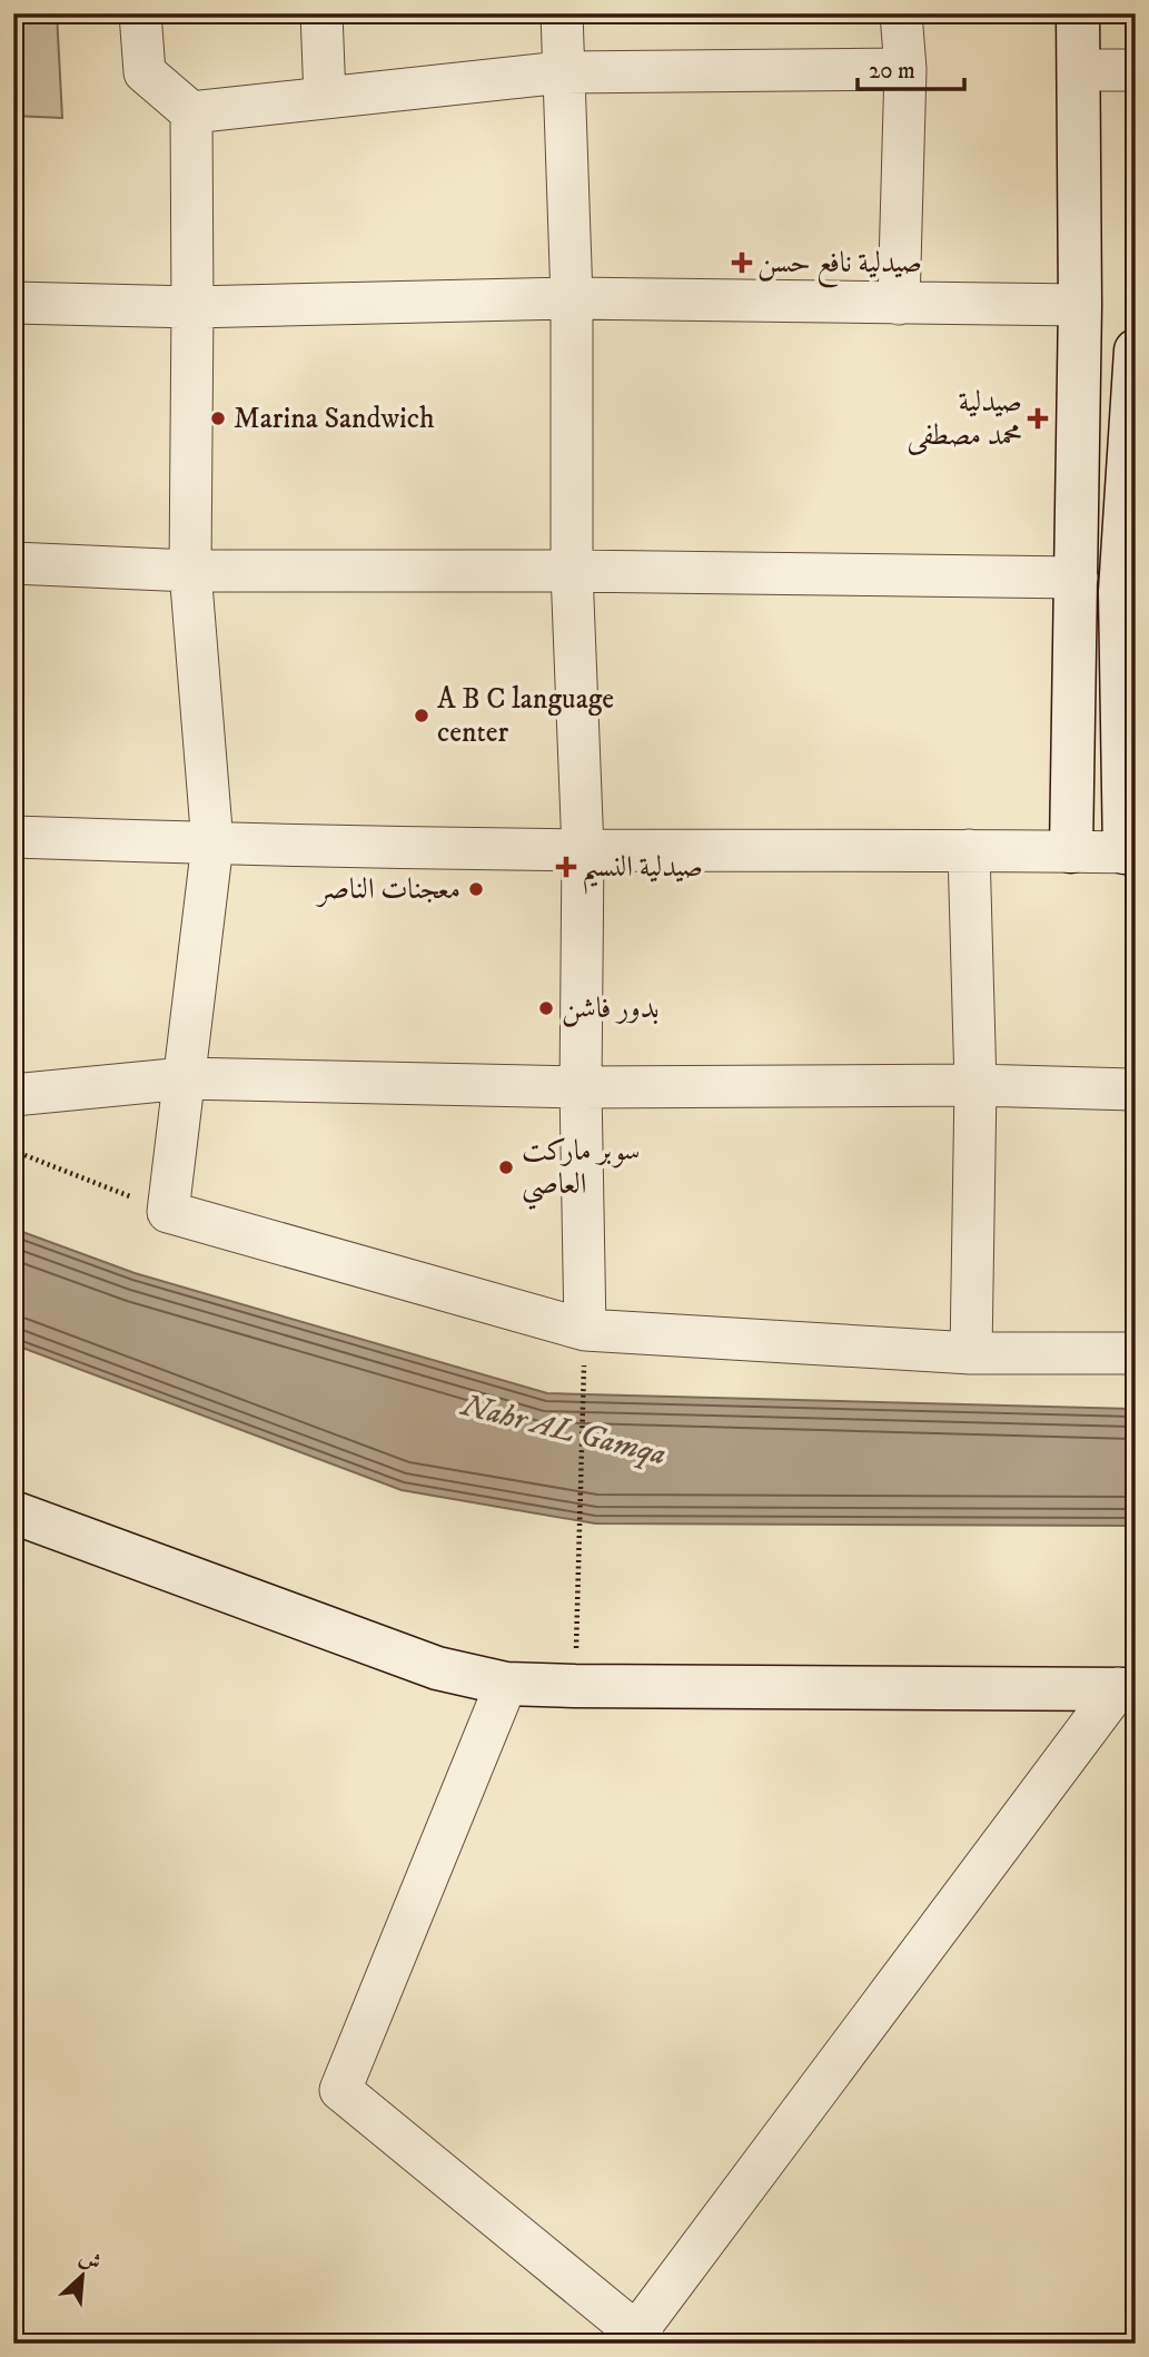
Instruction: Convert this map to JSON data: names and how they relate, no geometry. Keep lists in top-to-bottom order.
{
  "water": ["Nahr AL Gamqa"],
  "places": {
    "health": ["صيدلية نافع حسن", "صيدلية محمد مصطفى", "صيدلية النسيم"],
    "other": [
      "Marina Sandwich",
      "A B C language center",
      "معجنات الناصر",
      "بدور فاشن",
      "سوبر ماركت العاصي"
    ]
  },
  "scale_bar": "20 m",
  "north": "top right"
}
